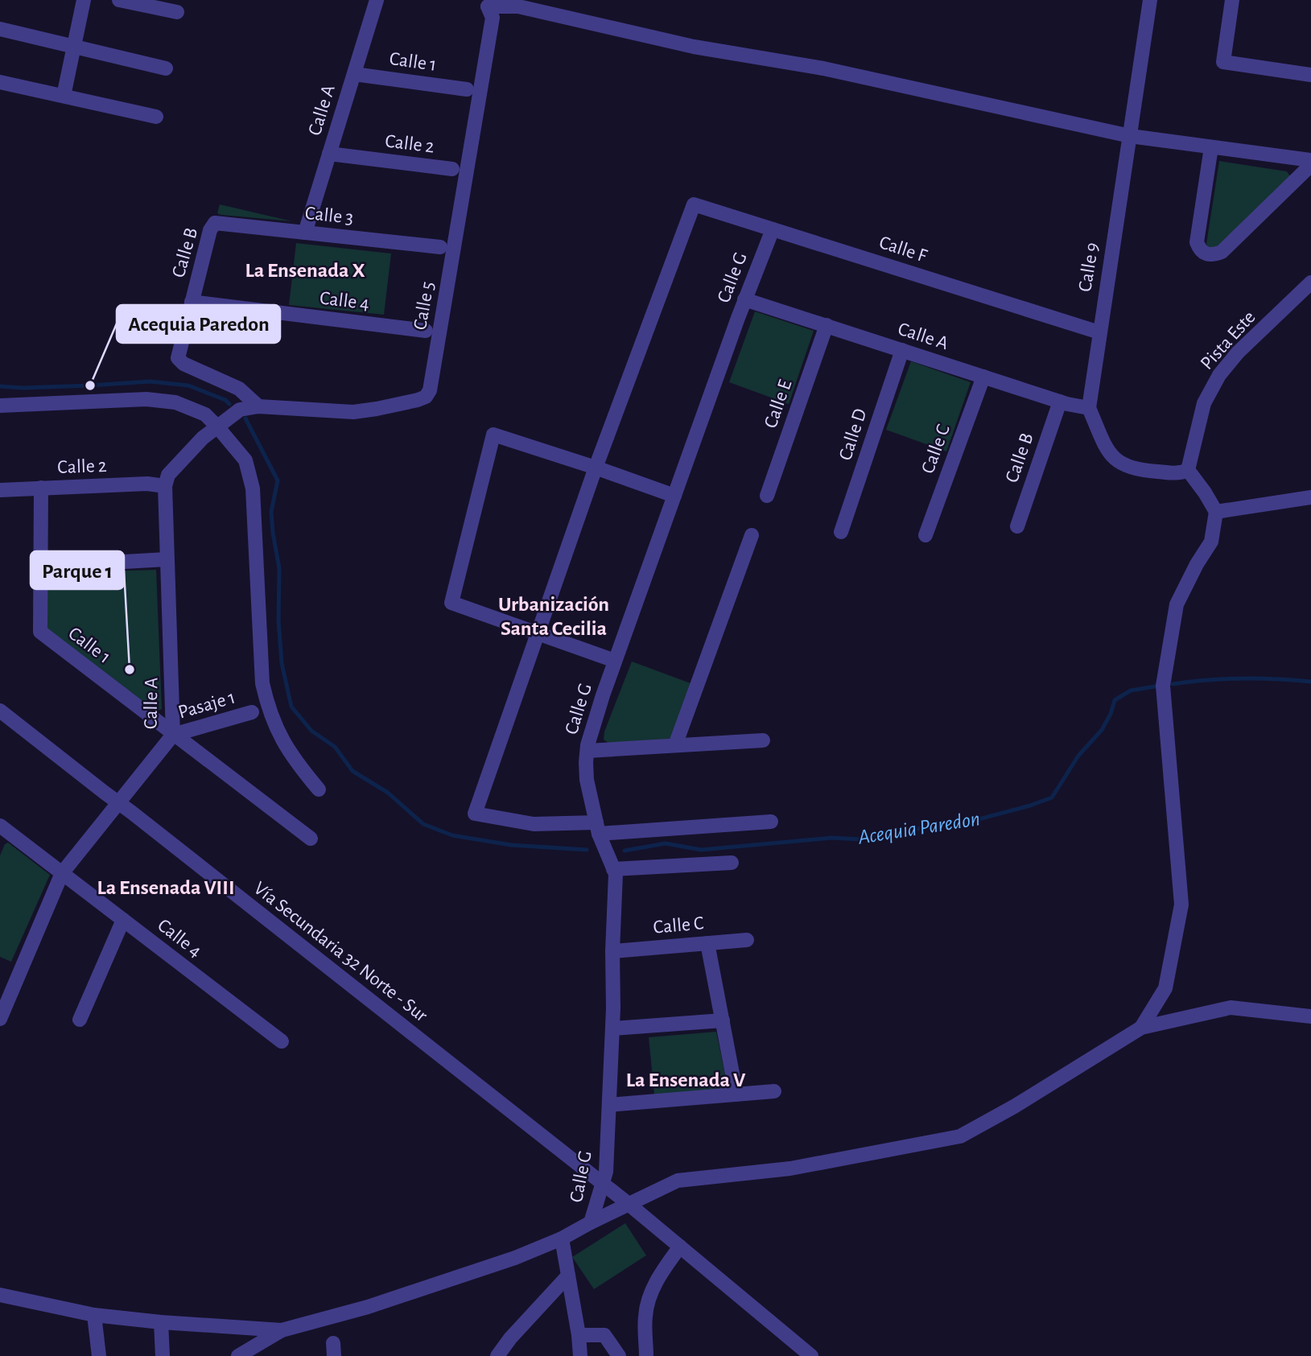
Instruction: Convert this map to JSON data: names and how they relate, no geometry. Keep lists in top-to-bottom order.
{
  "streets": {
    "street": [
      "Calle 1",
      "Calle A",
      "Calle 2",
      "Calle 3",
      "Calle F",
      "Calle B",
      "Calle 9",
      "Calle G",
      "Calle 4",
      "Calle 5",
      "Pista Este",
      "Calle E",
      "Calle D",
      "Calle C",
      "Pasaje 1",
      "Vía Secundaria 32 Norte - Sur"
    ]
  },
  "crossings": [
    ["Calle 1", "Calle A"],
    ["Calle 1", "Calle 2"],
    ["Calle 1", "Pasaje 1"],
    ["Calle A", "Calle 2"],
    ["Calle A", "Calle 3"],
    ["Calle A", "Calle B"],
    ["Calle A", "Calle 9"],
    ["Calle A", "Calle G"],
    ["Calle A", "Calle 4"],
    ["Calle A", "Calle E"],
    ["Calle A", "Calle D"],
    ["Calle A", "Calle C"],
    ["Calle A", "Pasaje 1"],
    ["Calle A", "Vía Secundaria 32 Norte - Sur"],
    ["Calle 3", "Calle B"],
    ["Calle F", "Calle 9"],
    ["Calle F", "Calle G"],
    ["Calle B", "Calle 4"],
    ["Calle B", "Calle 5"],
    ["Calle G", "Calle C"],
    ["Calle G", "Vía Secundaria 32 Norte - Sur"]
  ],
  "districts": [
    "La Ensenada X",
    "Urbanización Santa Cecilia",
    "La Ensenada VIII",
    "La Ensenada V"
  ],
  "water": ["Acequia Paredon"],
  "places": ["Acequia Paredon", "Parque 1"]
}
